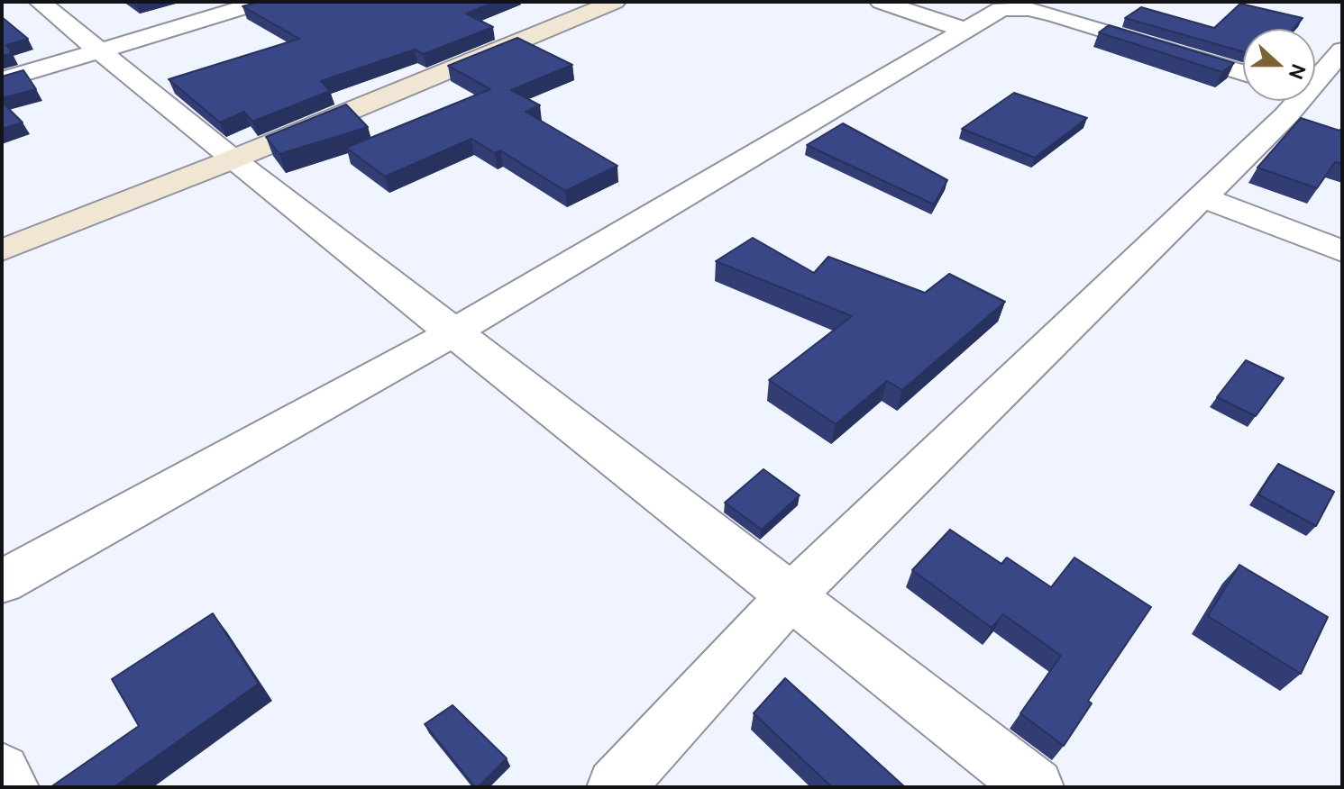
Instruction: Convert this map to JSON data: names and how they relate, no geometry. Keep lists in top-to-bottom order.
{
  "north": "right"
}
